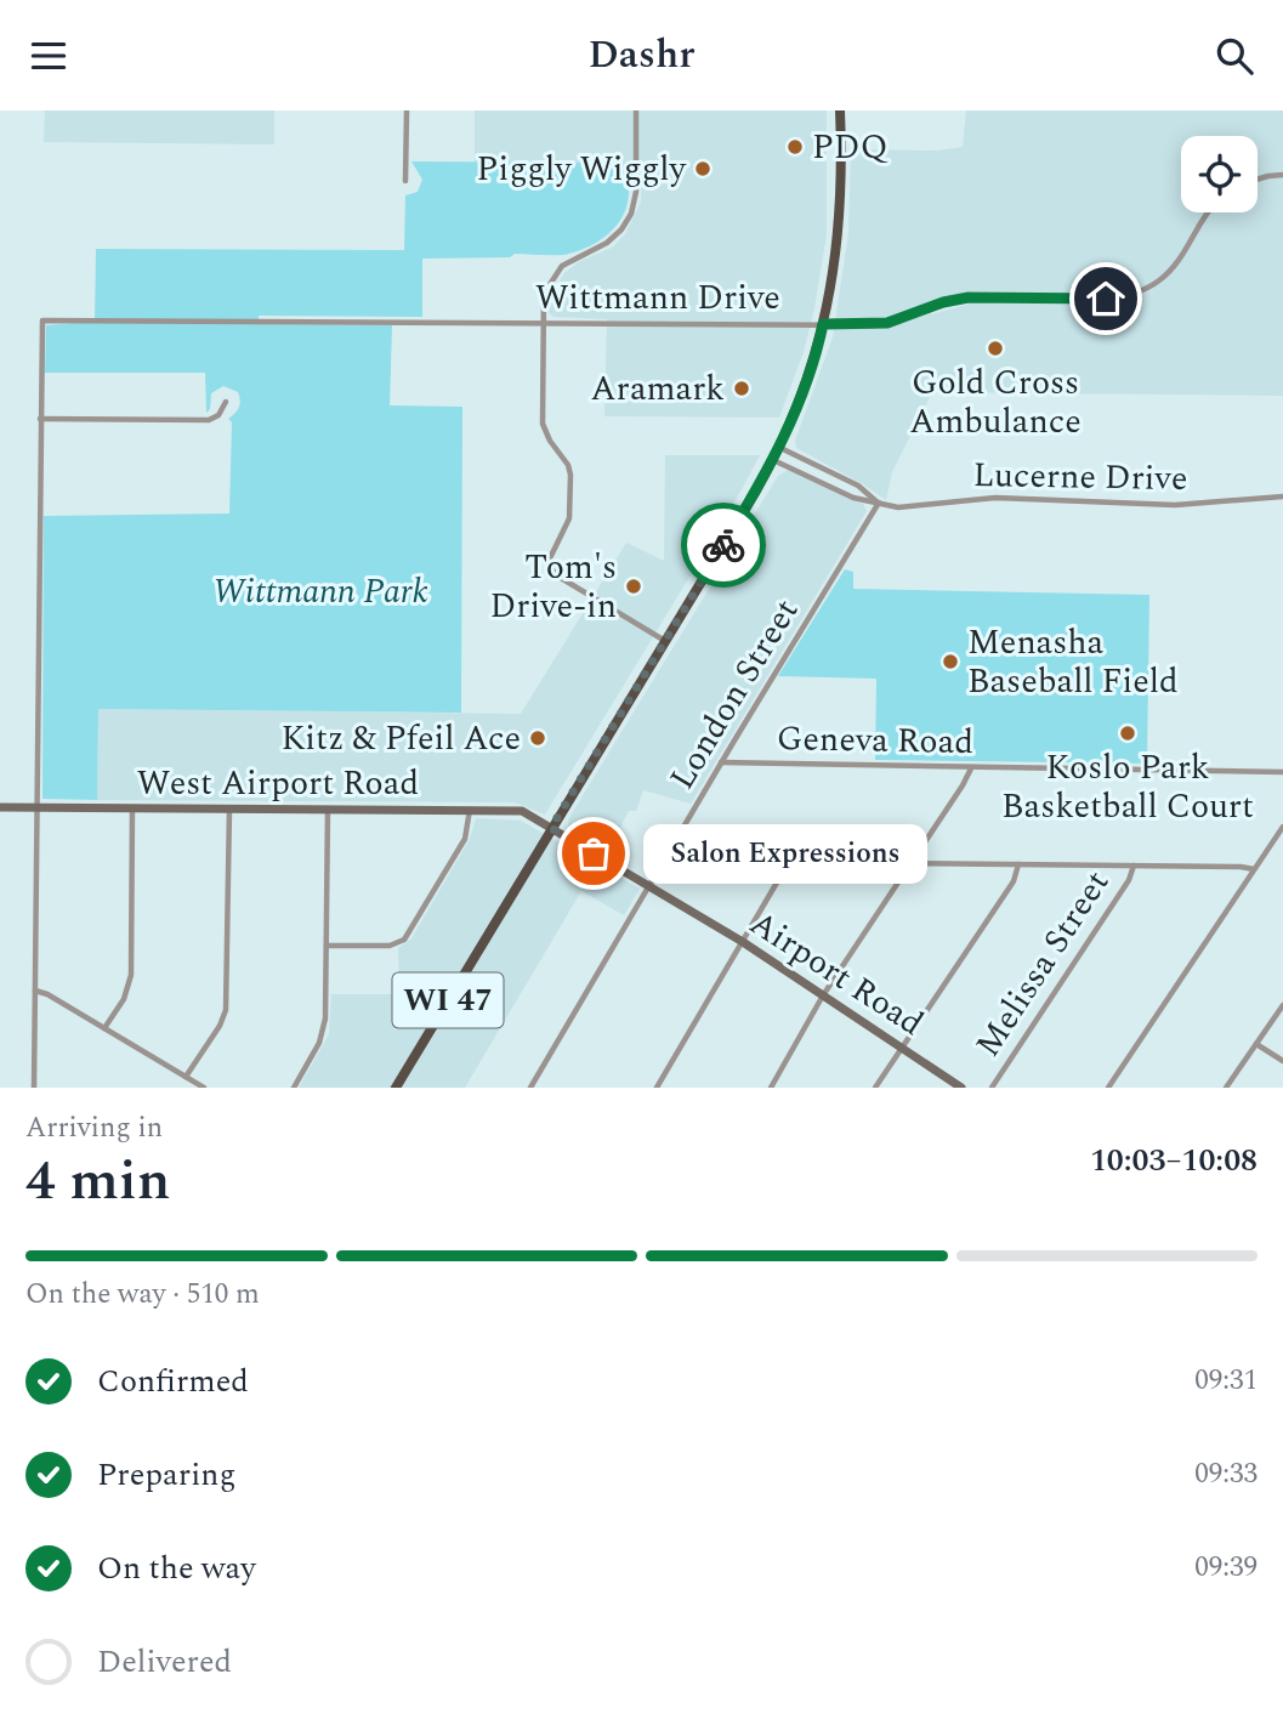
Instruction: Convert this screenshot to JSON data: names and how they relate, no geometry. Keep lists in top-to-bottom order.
{
  "streets": {
    "main road": ["WI 47"],
    "street": [
      "Wittmann Drive",
      "Lucerne Drive",
      "London Street",
      "Geneva Road",
      "West Airport Road",
      "Melissa Street",
      "Airport Road"
    ]
  },
  "crossings": [
    ["Wittmann Drive", "WI 47"],
    ["Lucerne Drive", "London Street"],
    ["Lucerne Drive", "WI 47"],
    ["London Street", "Geneva Road"],
    ["London Street", "Airport Road"],
    ["West Airport Road", "Airport Road"],
    ["West Airport Road", "WI 47"],
    ["Airport Road", "WI 47"]
  ],
  "parks": ["Wittmann Park"],
  "places": [
    "PDQ",
    "Piggly Wiggly",
    "Gold Cross Ambulance",
    "Aramark",
    "Tom's Drive-in",
    "Menasha Baseball Field",
    "Koslo Park Basketball Court",
    "Kitz & Pfeil Ace",
    "Salon Expressions"
  ],
  "page": {
    "header": "Dashr",
    "bubble": "Salon Expressions",
    "heading": ["4 min", "Arriving in", "10:03–10:08"],
    "bar": "On the way · 510 m",
    "list": [
      ["Confirmed", "09:31"],
      ["Preparing", "09:33"],
      ["On the way", "09:39"],
      "Delivered"
    ]
  }
}
